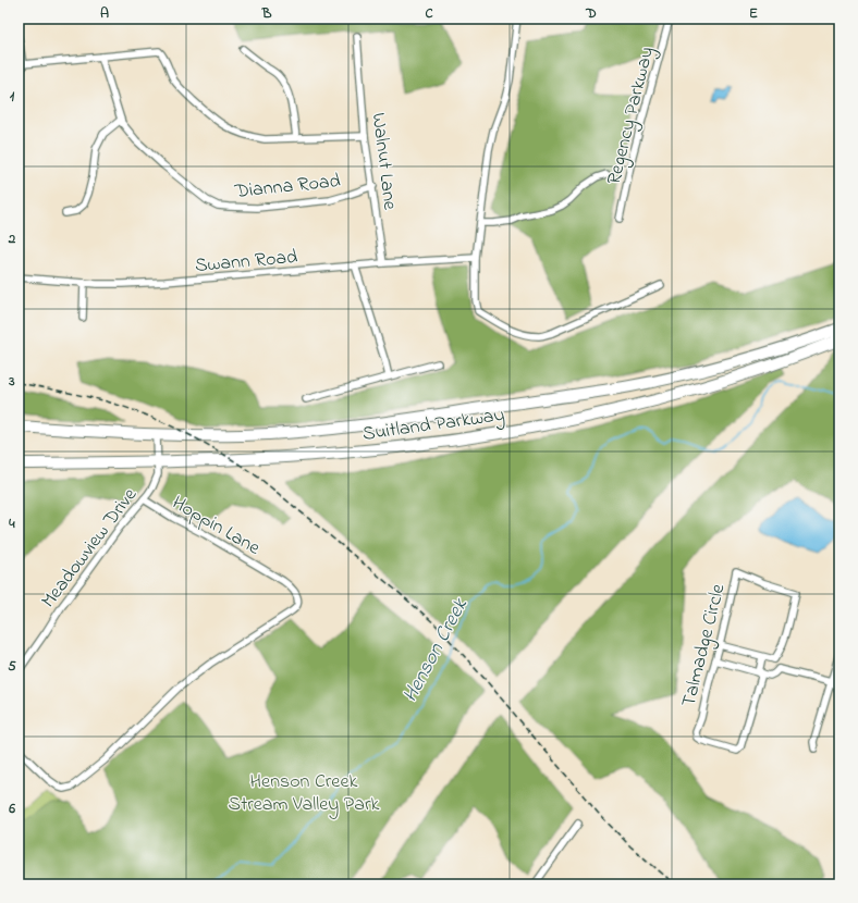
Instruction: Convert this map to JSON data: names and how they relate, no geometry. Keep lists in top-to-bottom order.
{
  "streets": {
    "highway": ["Suitland Parkway"],
    "street": [
      "Regency Parkway",
      "Walnut Lane",
      "Dianna Road",
      "Swann Road",
      "Hoppin Lane",
      "Meadowview Drive",
      "Talmadge Circle"
    ]
  },
  "crossings": [
    ["Walnut Lane", "Dianna Road"],
    ["Walnut Lane", "Swann Road"],
    ["Suitland Parkway", "Meadowview Drive"],
    ["Hoppin Lane", "Meadowview Drive"]
  ],
  "water": ["Henson Creek"],
  "parks": ["Henson Creek Stream Valley Park"],
  "grid": {
    "columns": [
      "A",
      "B",
      "C",
      "D",
      "E"
    ],
    "rows": [
      "1",
      "2",
      "3",
      "4",
      "5",
      "6"
    ]
  }
}
